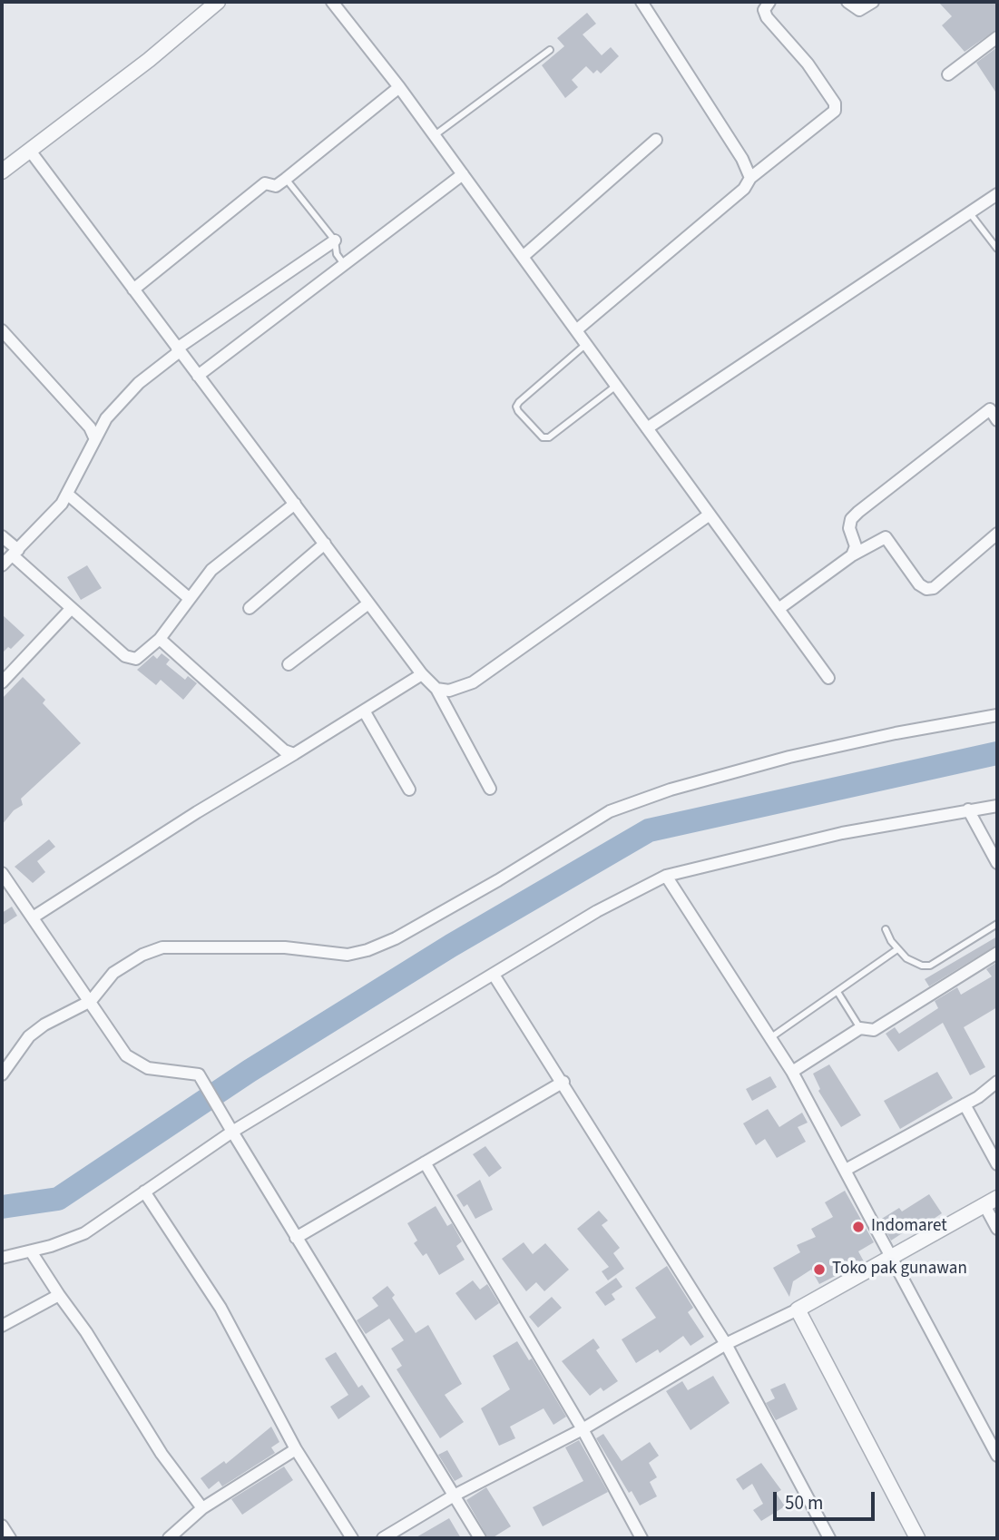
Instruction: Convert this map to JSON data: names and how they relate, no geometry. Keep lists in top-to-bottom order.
{
  "places": ["Indomaret", "Toko pak gunawan"],
  "scale_bar": "50 m"
}
